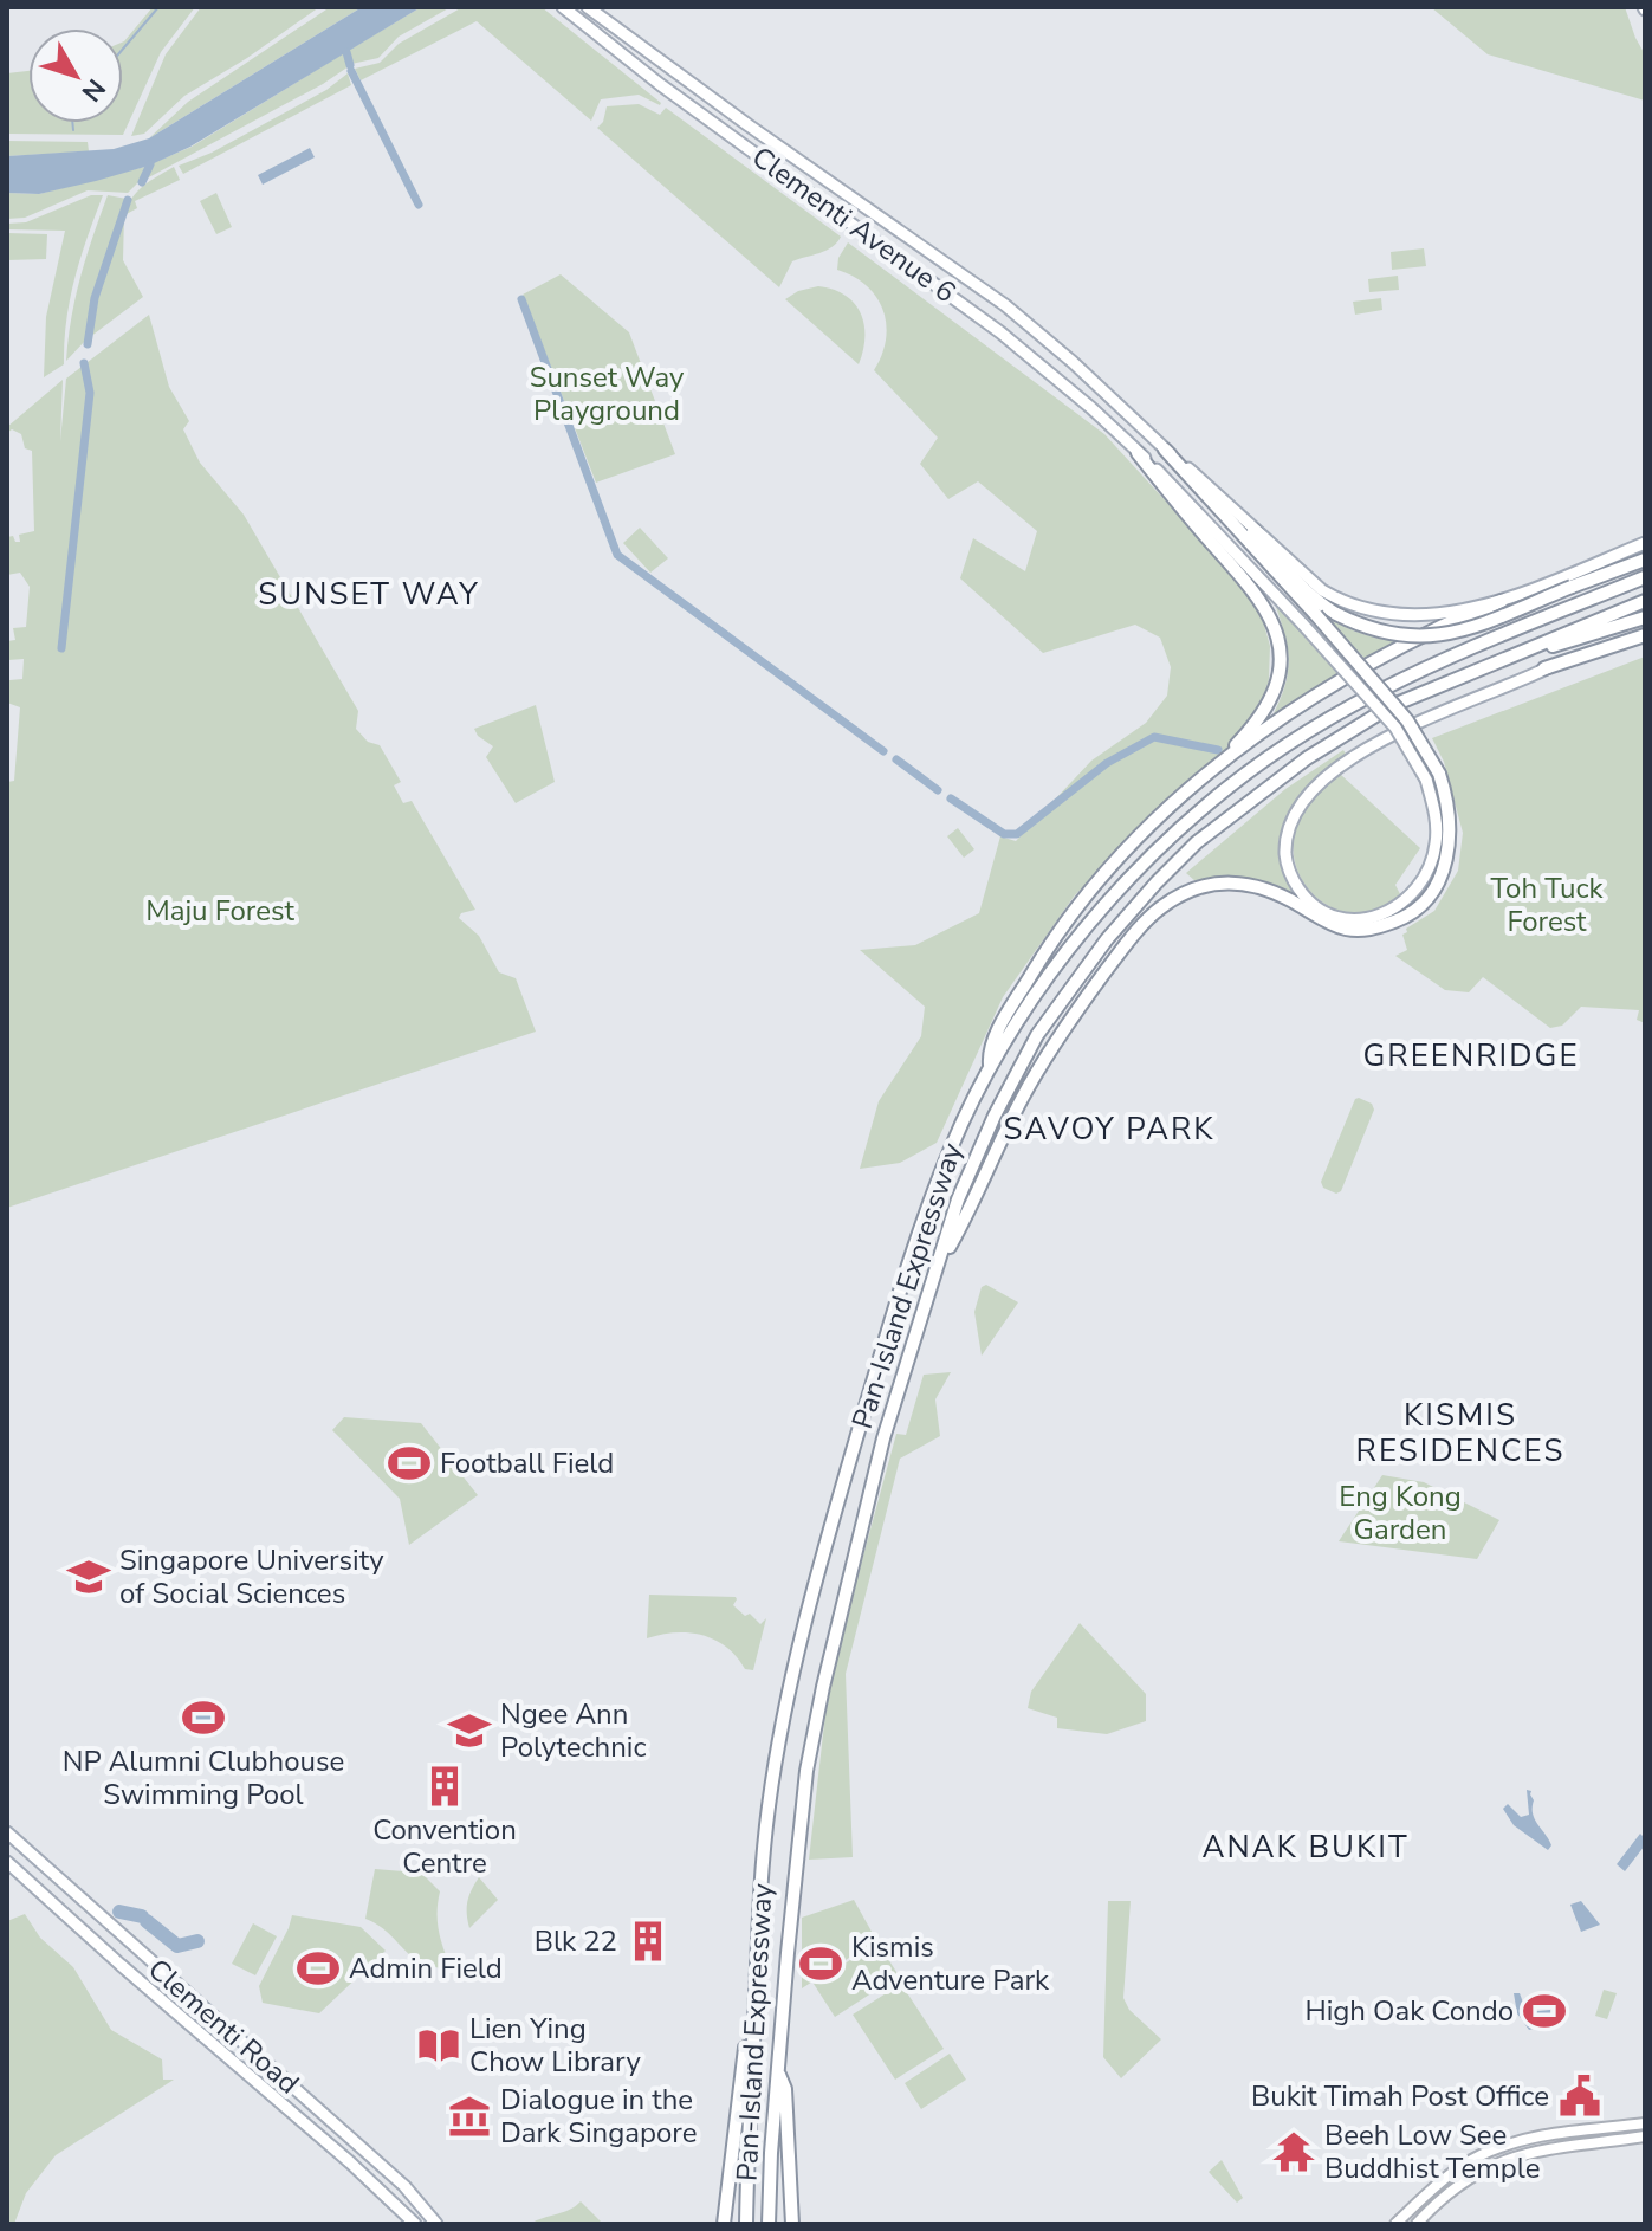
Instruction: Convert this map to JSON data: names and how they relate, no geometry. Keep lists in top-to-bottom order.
{
  "streets": {
    "highway": ["Pan-Island Expressway"],
    "main road": ["Clementi Avenue 6", "Clementi Road"]
  },
  "districts": [
    "SUNSET WAY",
    "GREENRIDGE",
    "SAVOY PARK",
    "KISMIS RESIDENCES",
    "ANAK BUKIT"
  ],
  "parks": [
    "Sunset Way Playground",
    "Toh Tuck Forest",
    "Maju Forest",
    "Eng Kong Garden"
  ],
  "places": {
    "sports": [
      "Football Field",
      "NP Alumni Clubhouse Swimming Pool",
      "Kismis Adventure Park",
      "Admin Field",
      "High Oak Condo"
    ],
    "school or university": ["Singapore University of Social Sciences", "Ngee Ann Polytechnic"],
    "building": ["Convention Centre", "Blk 22"],
    "library": ["Lien Ying Chow Library"],
    "public building": ["Bukit Timah Post Office"],
    "museum": ["Dialogue in the Dark Singapore"],
    "temple": ["Beeh Low See Buddhist Temple"]
  },
  "north": "bottom right"
}
